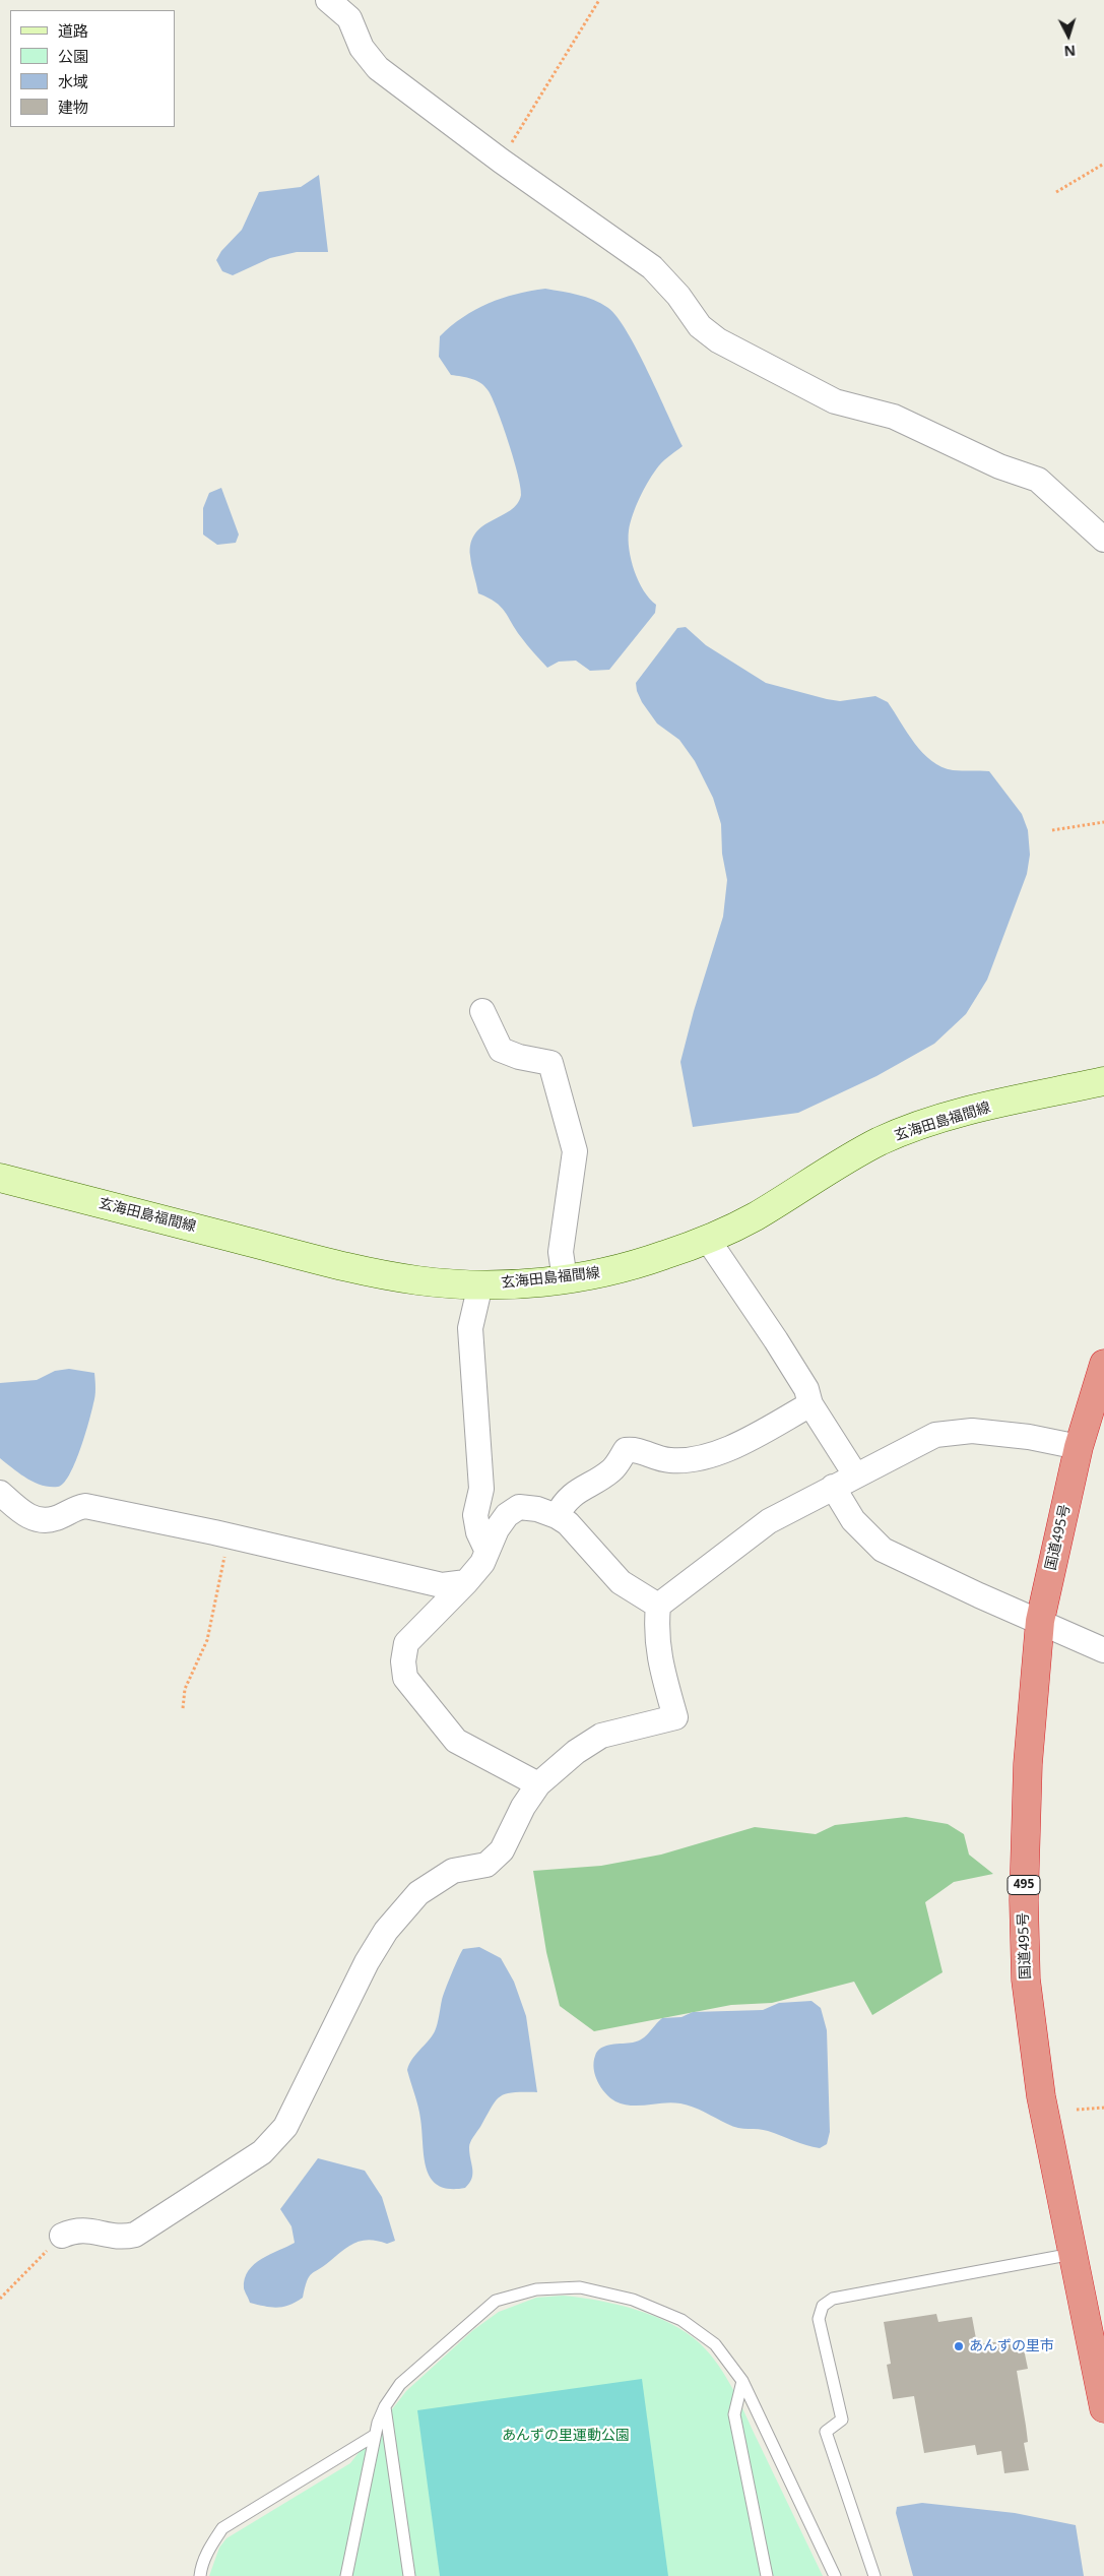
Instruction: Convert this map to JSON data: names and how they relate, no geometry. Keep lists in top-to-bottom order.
{
  "streets": {
    "highway": ["国道495号", "495"],
    "main road": ["玄海田島福間線"]
  },
  "parks": ["あんずの里運動公園"],
  "places": ["あんずの里市"],
  "legend": [
    "道路",
    "公園",
    "水域",
    "建物"
  ],
  "north": "bottom"
}
